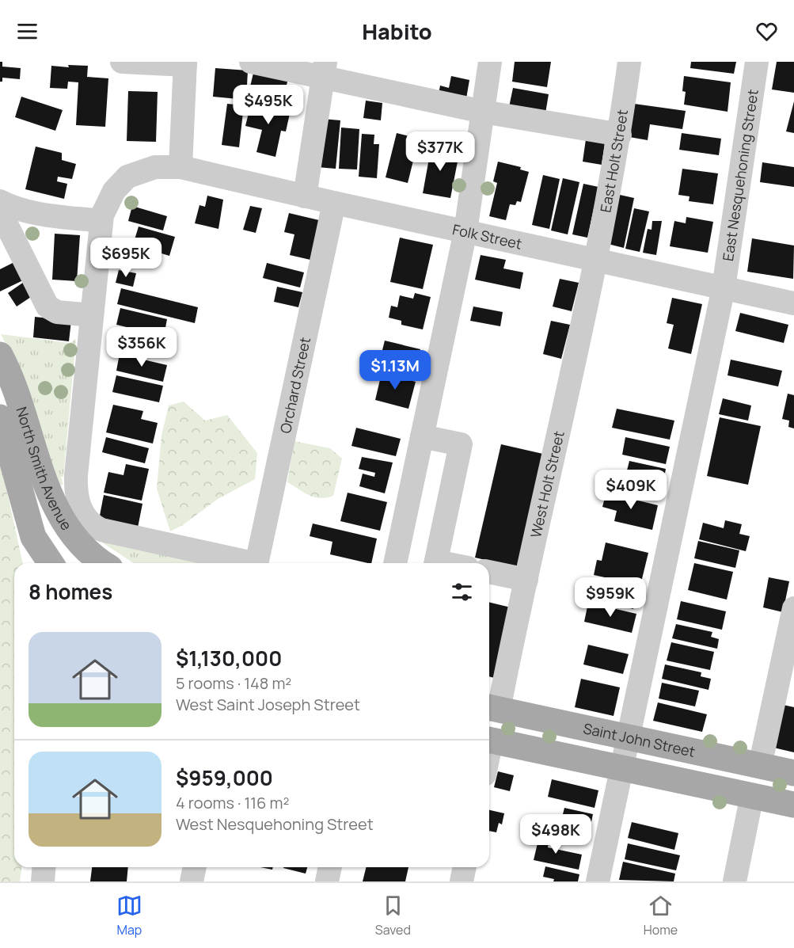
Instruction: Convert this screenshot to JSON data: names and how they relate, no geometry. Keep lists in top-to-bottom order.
{
  "streets": {
    "main road": ["North Smith Avenue", "Saint John Street"],
    "street": [
      "East Holt Street",
      "East Nesquehoning Street",
      "Folk Street",
      "Orchard Street",
      "West Holt Street"
    ]
  },
  "crossings": [
    ["East Holt Street", "Folk Street"],
    ["East Holt Street", "West Holt Street"],
    ["East Nesquehoning Street", "Folk Street"],
    ["East Nesquehoning Street", "Saint John Street"],
    ["Folk Street", "Orchard Street"],
    ["Folk Street", "West Holt Street"],
    ["West Holt Street", "Saint John Street"]
  ],
  "page": {
    "header": "Habito",
    "price": [
      "$495K",
      "$377K",
      "$695K",
      "$356K",
      "$1.13M",
      "$409K",
      "$959K",
      "$498K"
    ],
    "heading": "8 homes",
    "list": [
      {
        "name": "$1,130,000",
        "note": "5 rooms · 148 m² · West Saint Joseph Street"
      },
      {
        "name": "$959,000",
        "note": "4 rooms · 116 m² · West Nesquehoning Street"
      }
    ],
    "tabs": ["Map", "Saved", "Home"]
  }
}
